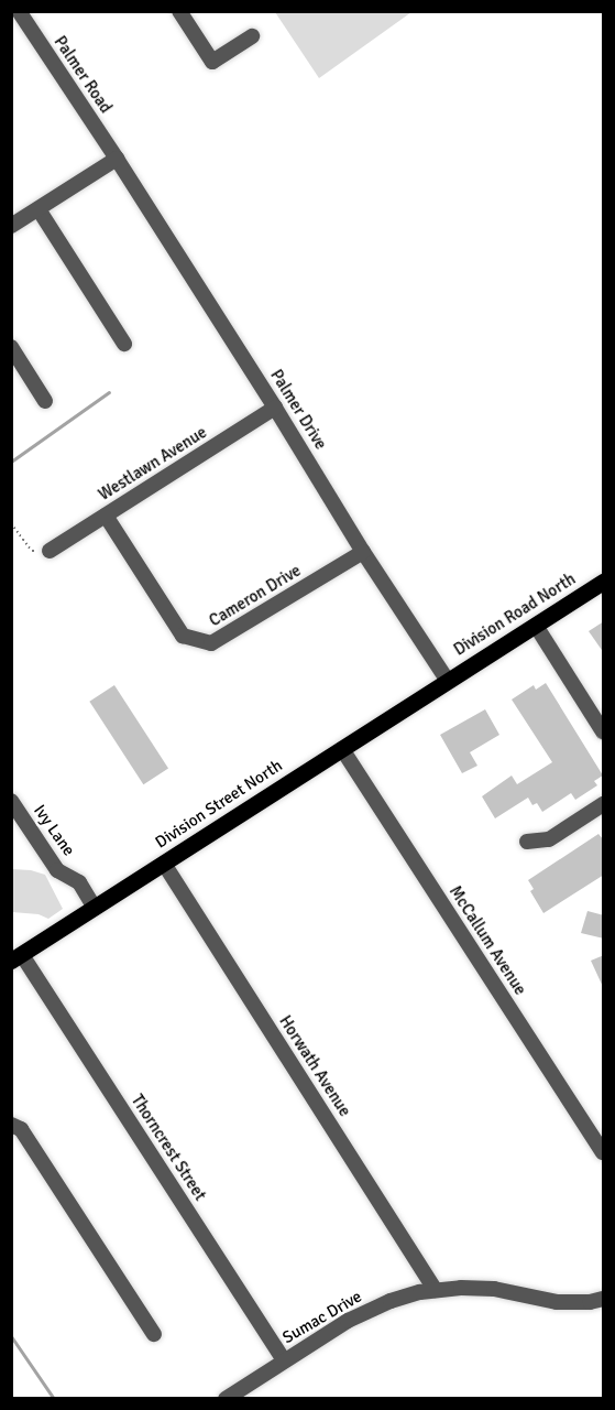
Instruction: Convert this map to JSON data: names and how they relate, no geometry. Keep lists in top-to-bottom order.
{
  "streets": {
    "main road": ["Division Road North", "Division Street North"],
    "street": [
      "Palmer Road",
      "Palmer Drive",
      "Westlawn Avenue",
      "Cameron Drive",
      "Ivy Lane",
      "McCallum Avenue",
      "Horwath Avenue",
      "Thorncrest Street",
      "Sumac Drive"
    ]
  },
  "crossings": [
    ["Palmer Road", "Palmer Drive"],
    ["Palmer Drive", "Westlawn Avenue"],
    ["Palmer Drive", "Cameron Drive"],
    ["Palmer Drive", "Division Road North"],
    ["Palmer Drive", "Division Street North"],
    ["Westlawn Avenue", "Cameron Drive"],
    ["Division Road North", "Division Street North"],
    ["Division Street North", "Ivy Lane"],
    ["Division Street North", "McCallum Avenue"],
    ["Division Street North", "Horwath Avenue"],
    ["Division Street North", "Thorncrest Street"],
    ["Horwath Avenue", "Sumac Drive"],
    ["Thorncrest Street", "Sumac Drive"]
  ]
}
